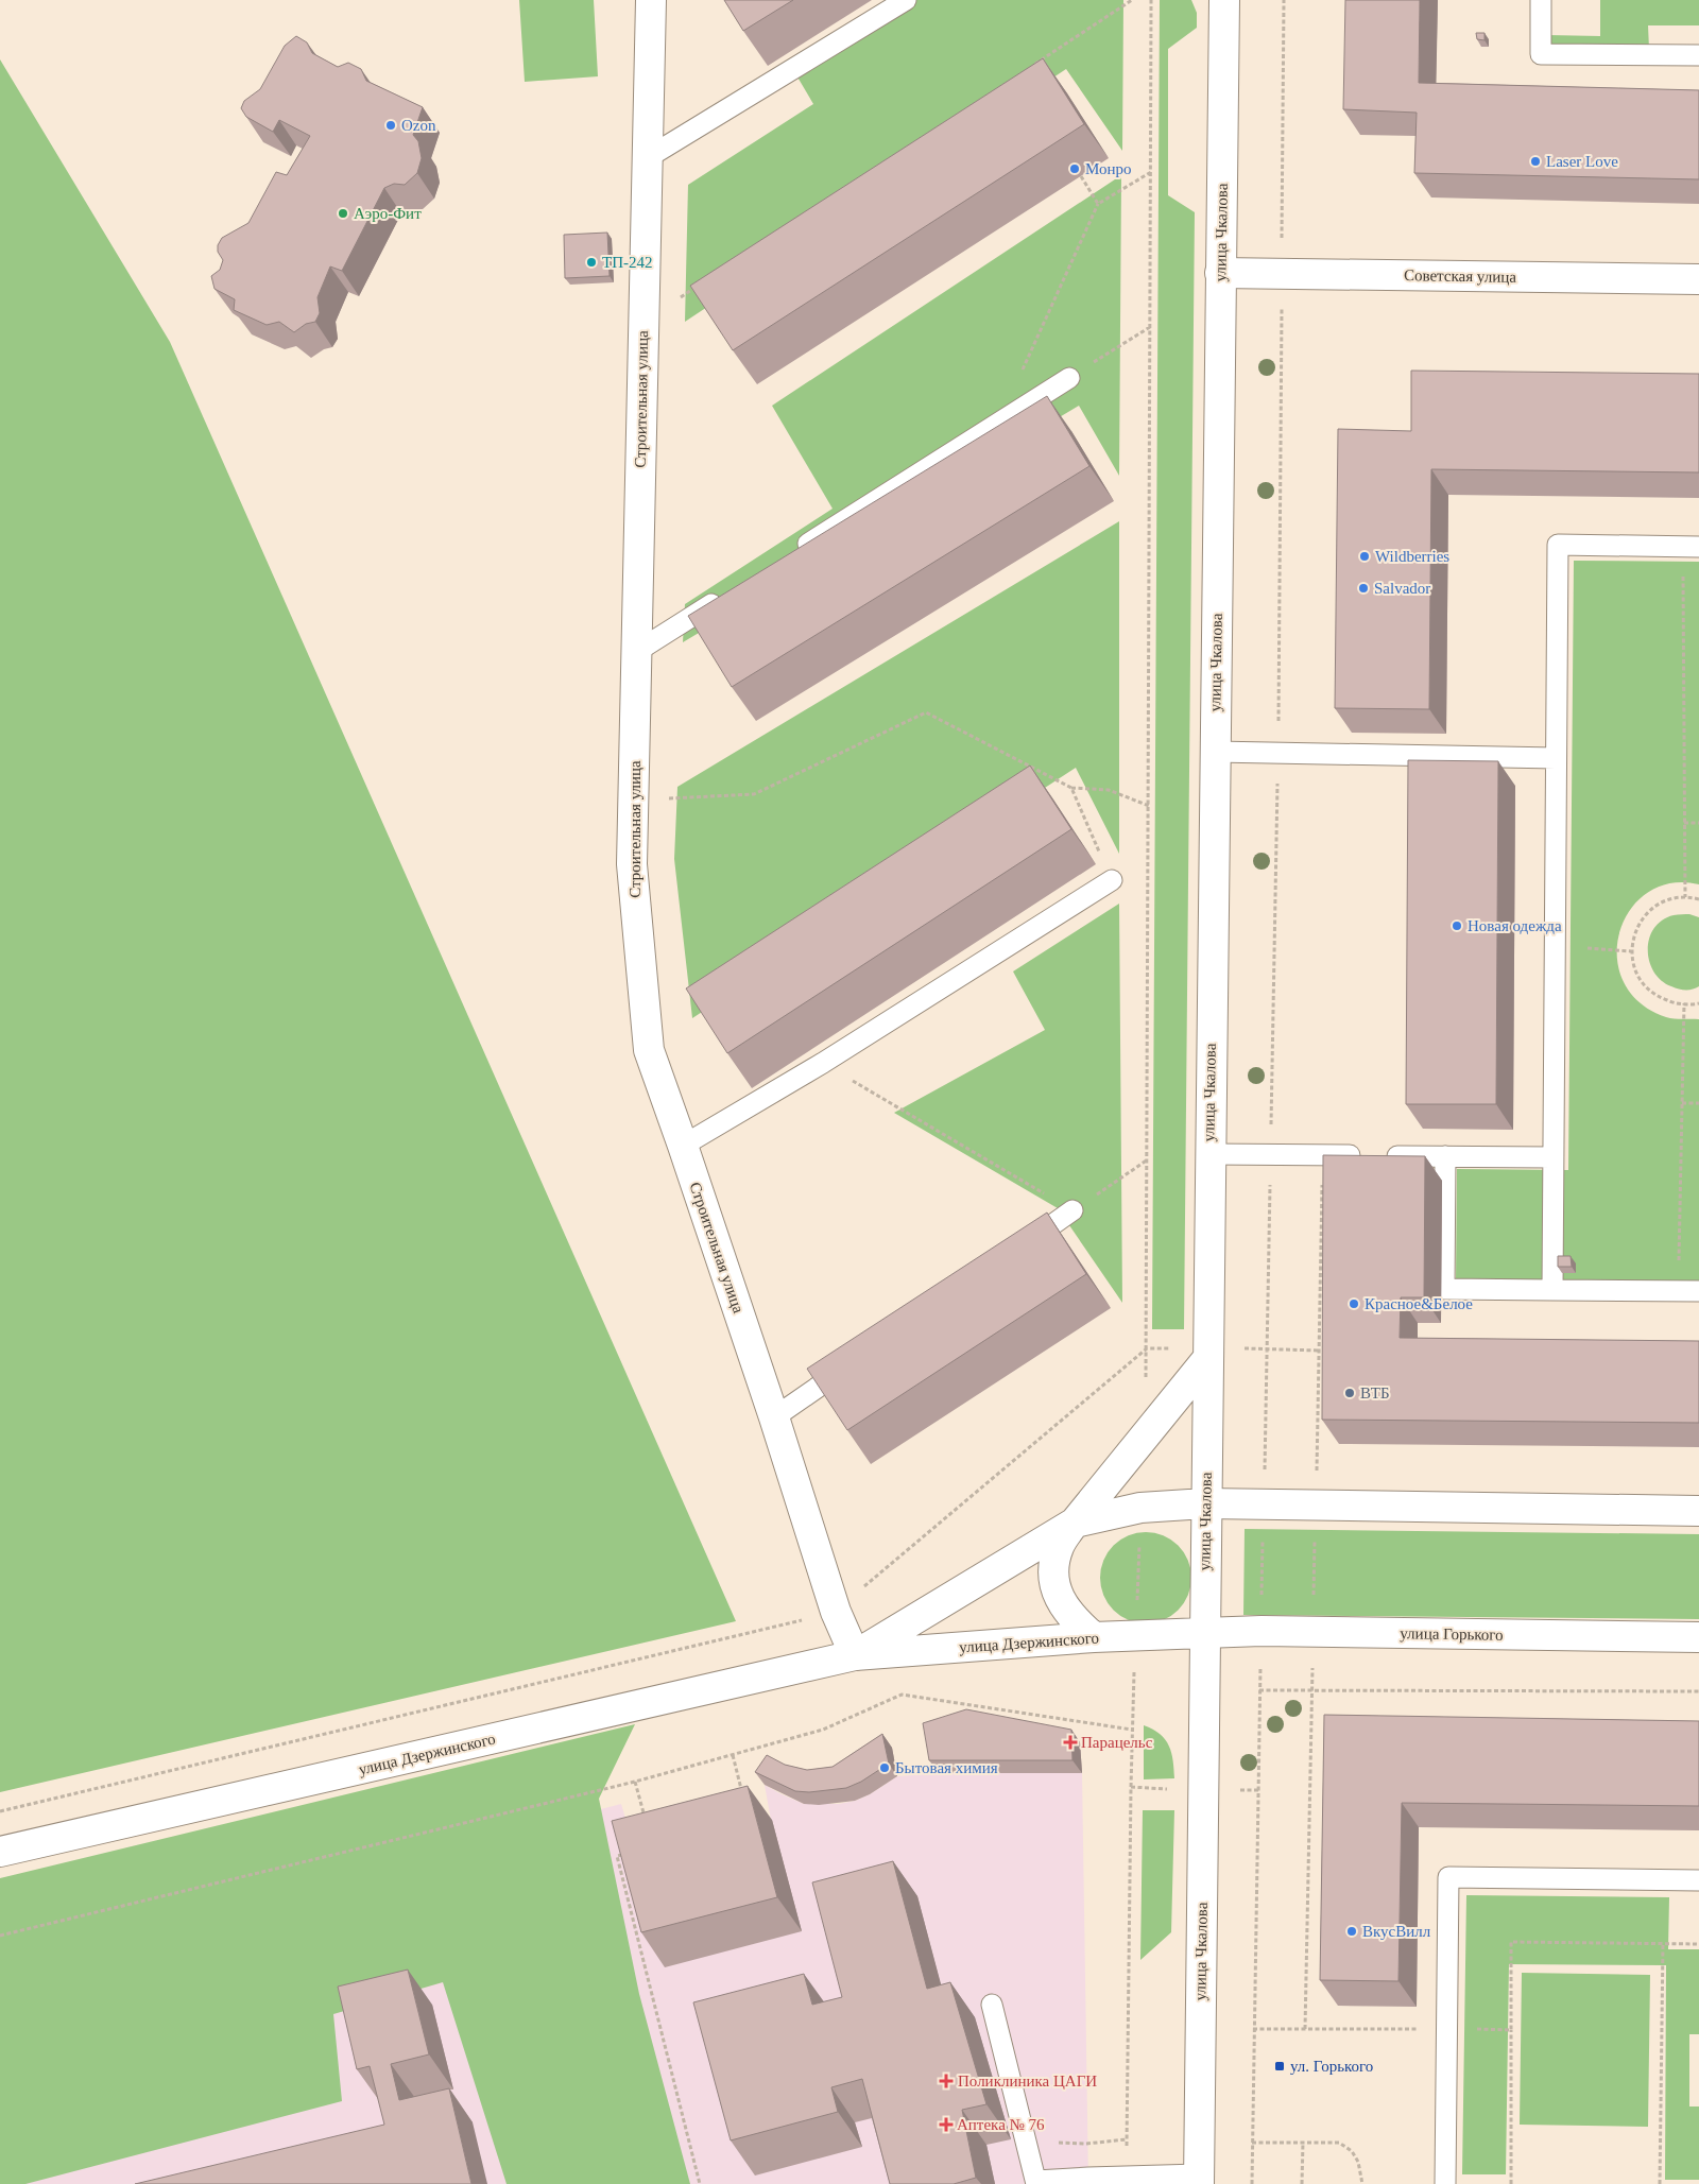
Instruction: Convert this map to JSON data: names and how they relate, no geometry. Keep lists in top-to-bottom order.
{
  "streets": {
    "main road": [
      "улица Чкалова",
      "Советская улица",
      "Строительная улица",
      "улица Горького",
      "улица Дзержинского"
    ]
  },
  "crossings": [
    ["улица Чкалова", "Советская улица"],
    ["улица Чкалова", "улица Горького"],
    ["улица Чкалова", "улица Дзержинского"],
    ["Строительная улица", "улица Дзержинского"],
    ["улица Горького", "улица Дзержинского"]
  ],
  "places": {
    "other": [
      "Ozon",
      "Laser Love",
      "Монро",
      "Аэро-Фит",
      "ТП-242",
      "Wildberries",
      "Salvador",
      "Новая одежда",
      "Красное&Белое",
      "ВТБ",
      "Бытовая химия",
      "ВкусВилл"
    ],
    "health": ["Парацельс", "Поликлиника ЦАГИ", "Аптека № 76"],
    "transit": ["ул. Горького"]
  }
}
